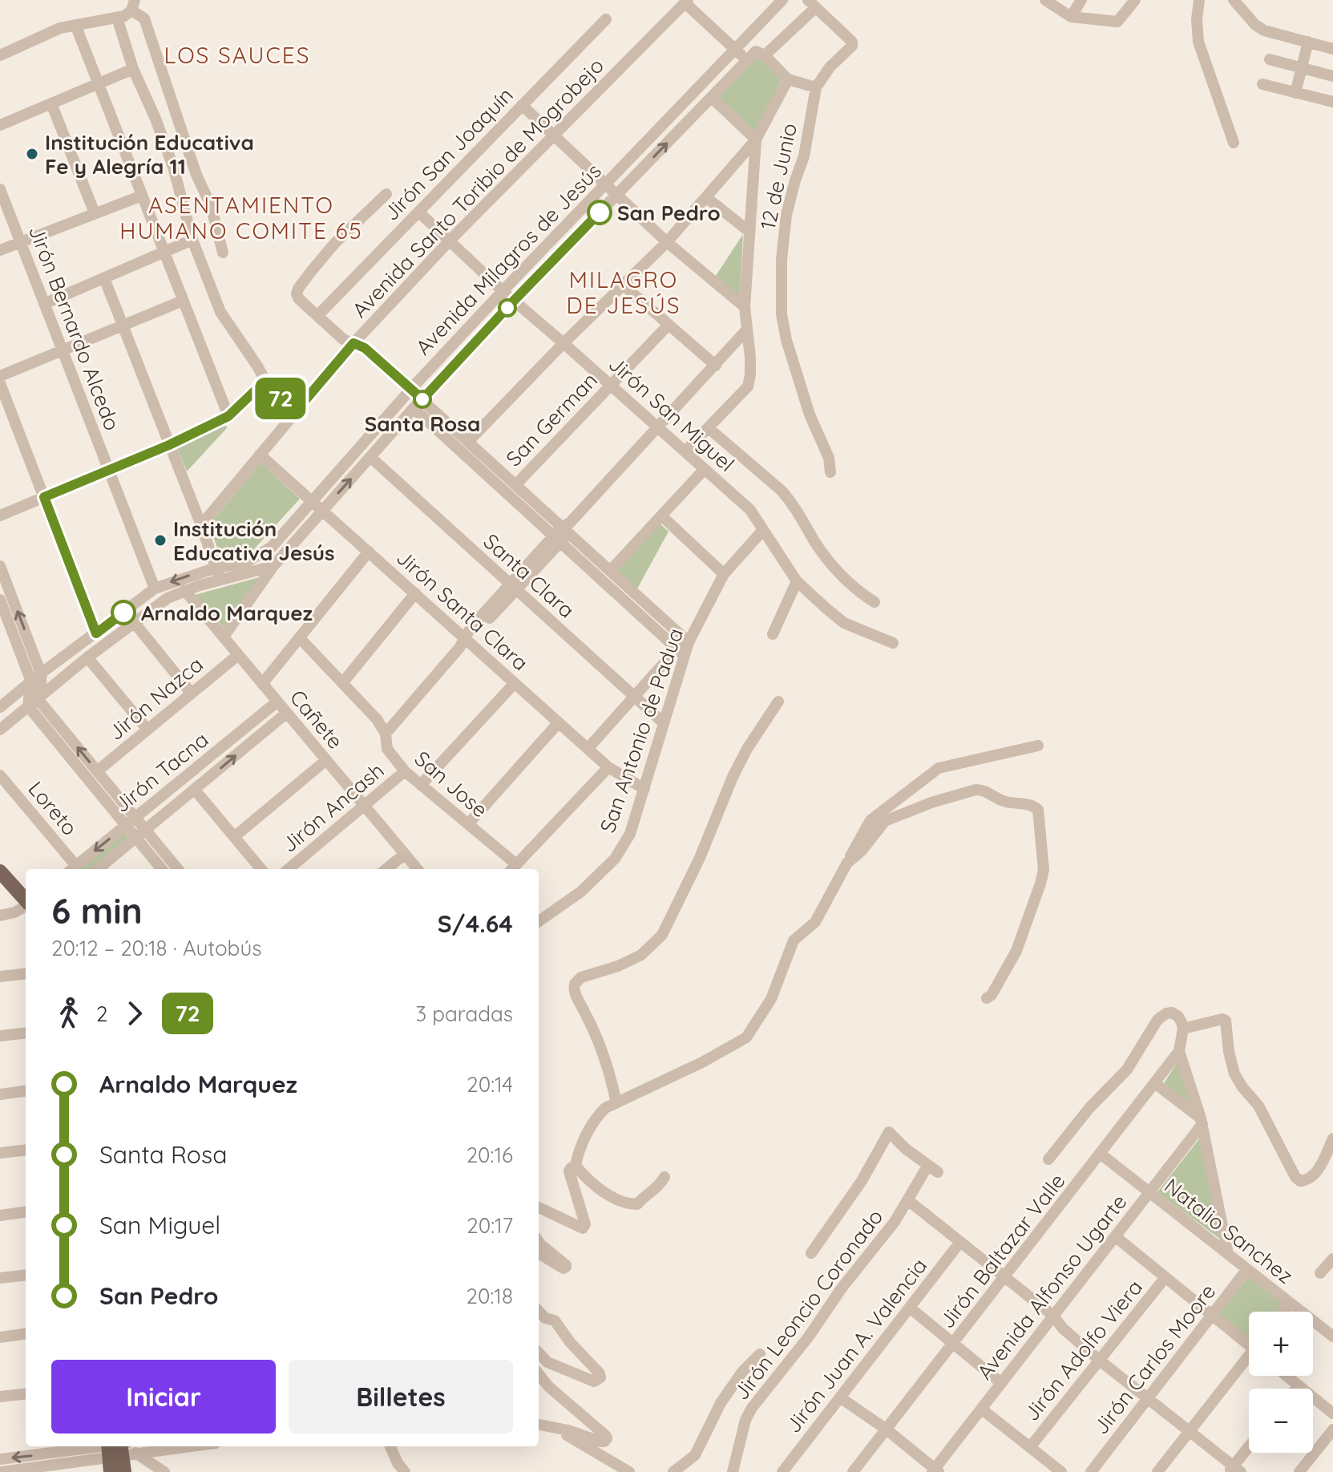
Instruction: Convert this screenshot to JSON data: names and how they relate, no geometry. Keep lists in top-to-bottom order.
{
  "streets": {
    "street": [
      "Jirón San Joaquín",
      "12 de Junio",
      "Avenida Santo Toribio de Mogrobejo",
      "Avenida Milagros de Jesús",
      "Jirón Bernardo Alcedo",
      "Jirón San Miguel",
      "San German",
      "Santa Clara",
      "Jirón Santa Clara",
      "Jirón Nazca",
      "Cañete",
      "San Antonio de Padua",
      "Jirón Tacna",
      "San Jose",
      "Jirón Ancash",
      "Loreto",
      "Natalio Sanchez",
      "Jirón Baltazar Valle",
      "Avenida Alfonso Ugarte",
      "Jirón Leoncio Coronado",
      "Jirón Juan A. Valencia",
      "Jirón Adolfo Viera",
      "Jirón Carlos Moore"
    ]
  },
  "crossings": [
    ["Jirón San Joaquín", "Jirón San Miguel"],
    ["Avenida Santo Toribio de Mogrobejo", "Jirón San Miguel"],
    ["Avenida Santo Toribio de Mogrobejo", "Jirón Santa Clara"],
    ["Avenida Milagros de Jesús", "Jirón San Miguel"],
    ["Avenida Milagros de Jesús", "Santa Clara"],
    ["Avenida Milagros de Jesús", "Jirón Santa Clara"],
    ["Avenida Milagros de Jesús", "Cañete"],
    ["Jirón San Miguel", "San German"],
    ["Jirón San Miguel", "San Antonio de Padua"],
    ["Santa Clara", "San Antonio de Padua"],
    ["Jirón Santa Clara", "San Antonio de Padua"],
    ["Jirón Nazca", "Cañete"],
    ["Cañete", "Jirón Tacna"],
    ["Cañete", "Jirón Ancash"],
    ["Jirón Tacna", "Loreto"],
    ["San Jose", "Jirón Ancash"],
    ["Natalio Sanchez", "Jirón Baltazar Valle"],
    ["Natalio Sanchez", "Avenida Alfonso Ugarte"],
    ["Natalio Sanchez", "Jirón Carlos Moore"]
  ],
  "districts": ["LOS SAUCES", "ASENTAMIENTO HUMANO COMITE 65", "MILAGRO DE JESÚS"],
  "places": [
    "Institución Educativa Fe y Alegría 11",
    "San Pedro",
    "Santa Rosa",
    "Institución Educativa Jesús",
    "Arnaldo Marquez"
  ],
  "lines": ["bus line 72"],
  "page": {
    "on_map": "72",
    "heading": ["6 min", "20:12 – 20:18 · Autobús", "S/4.64"],
    "legs": ["2", "72", "3 paradas"],
    "list": [
      {
        "name": "Arnaldo Marquez",
        "value": "20:14"
      },
      {
        "name": "Santa Rosa",
        "value": "20:16"
      },
      {
        "name": "San Miguel",
        "value": "20:17"
      },
      {
        "name": "San Pedro",
        "value": "20:18"
      }
    ],
    "map_buttons": ["+", "−"],
    "buttons": ["Iniciar", "Billetes"]
  }
}
